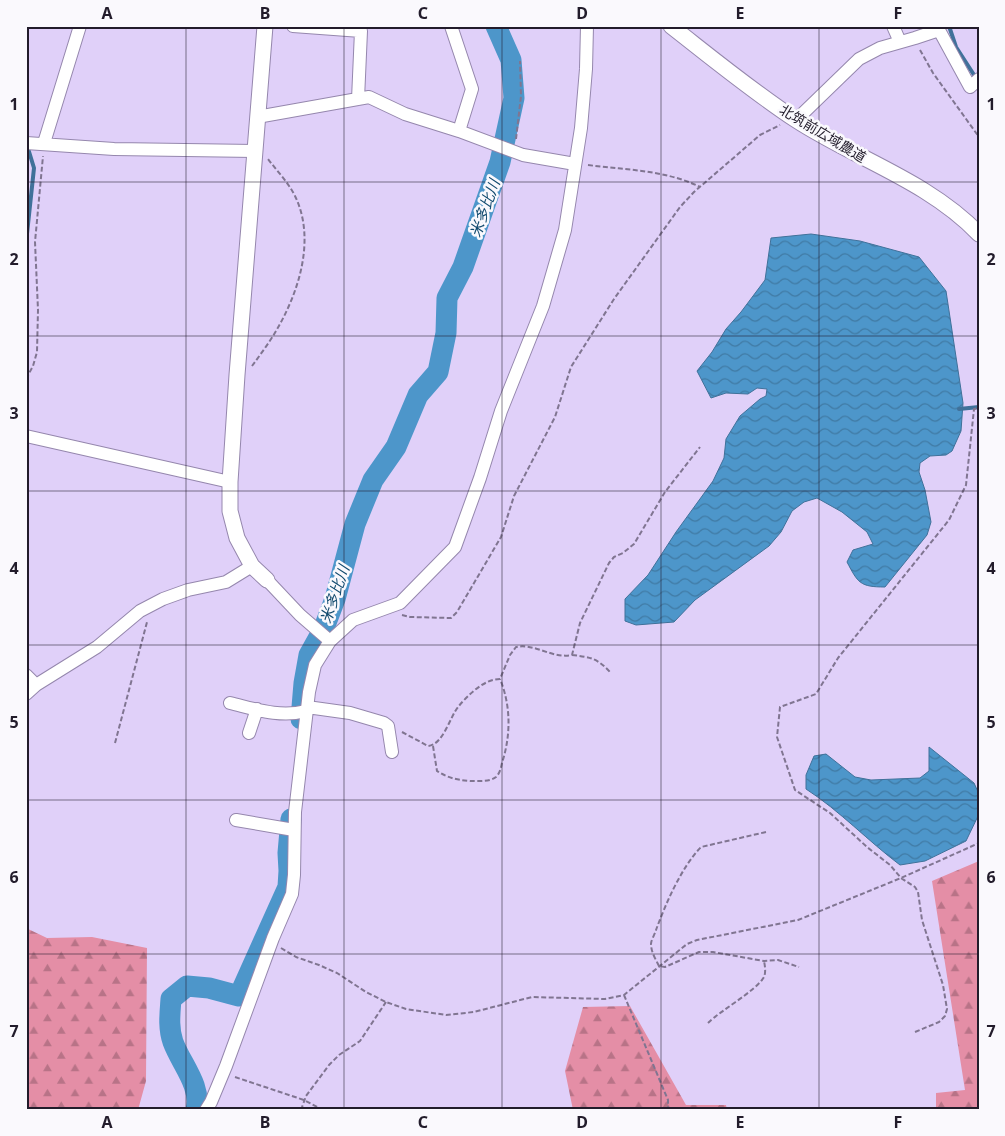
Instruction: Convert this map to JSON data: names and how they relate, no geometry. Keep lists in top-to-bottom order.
{
  "streets": {
    "street": ["北筑前広域農道"]
  },
  "water": ["米多比川"],
  "grid": {
    "columns": [
      "A",
      "B",
      "C",
      "D",
      "E",
      "F"
    ],
    "rows": [
      "1",
      "2",
      "3",
      "4",
      "5",
      "6",
      "7"
    ]
  }
}
